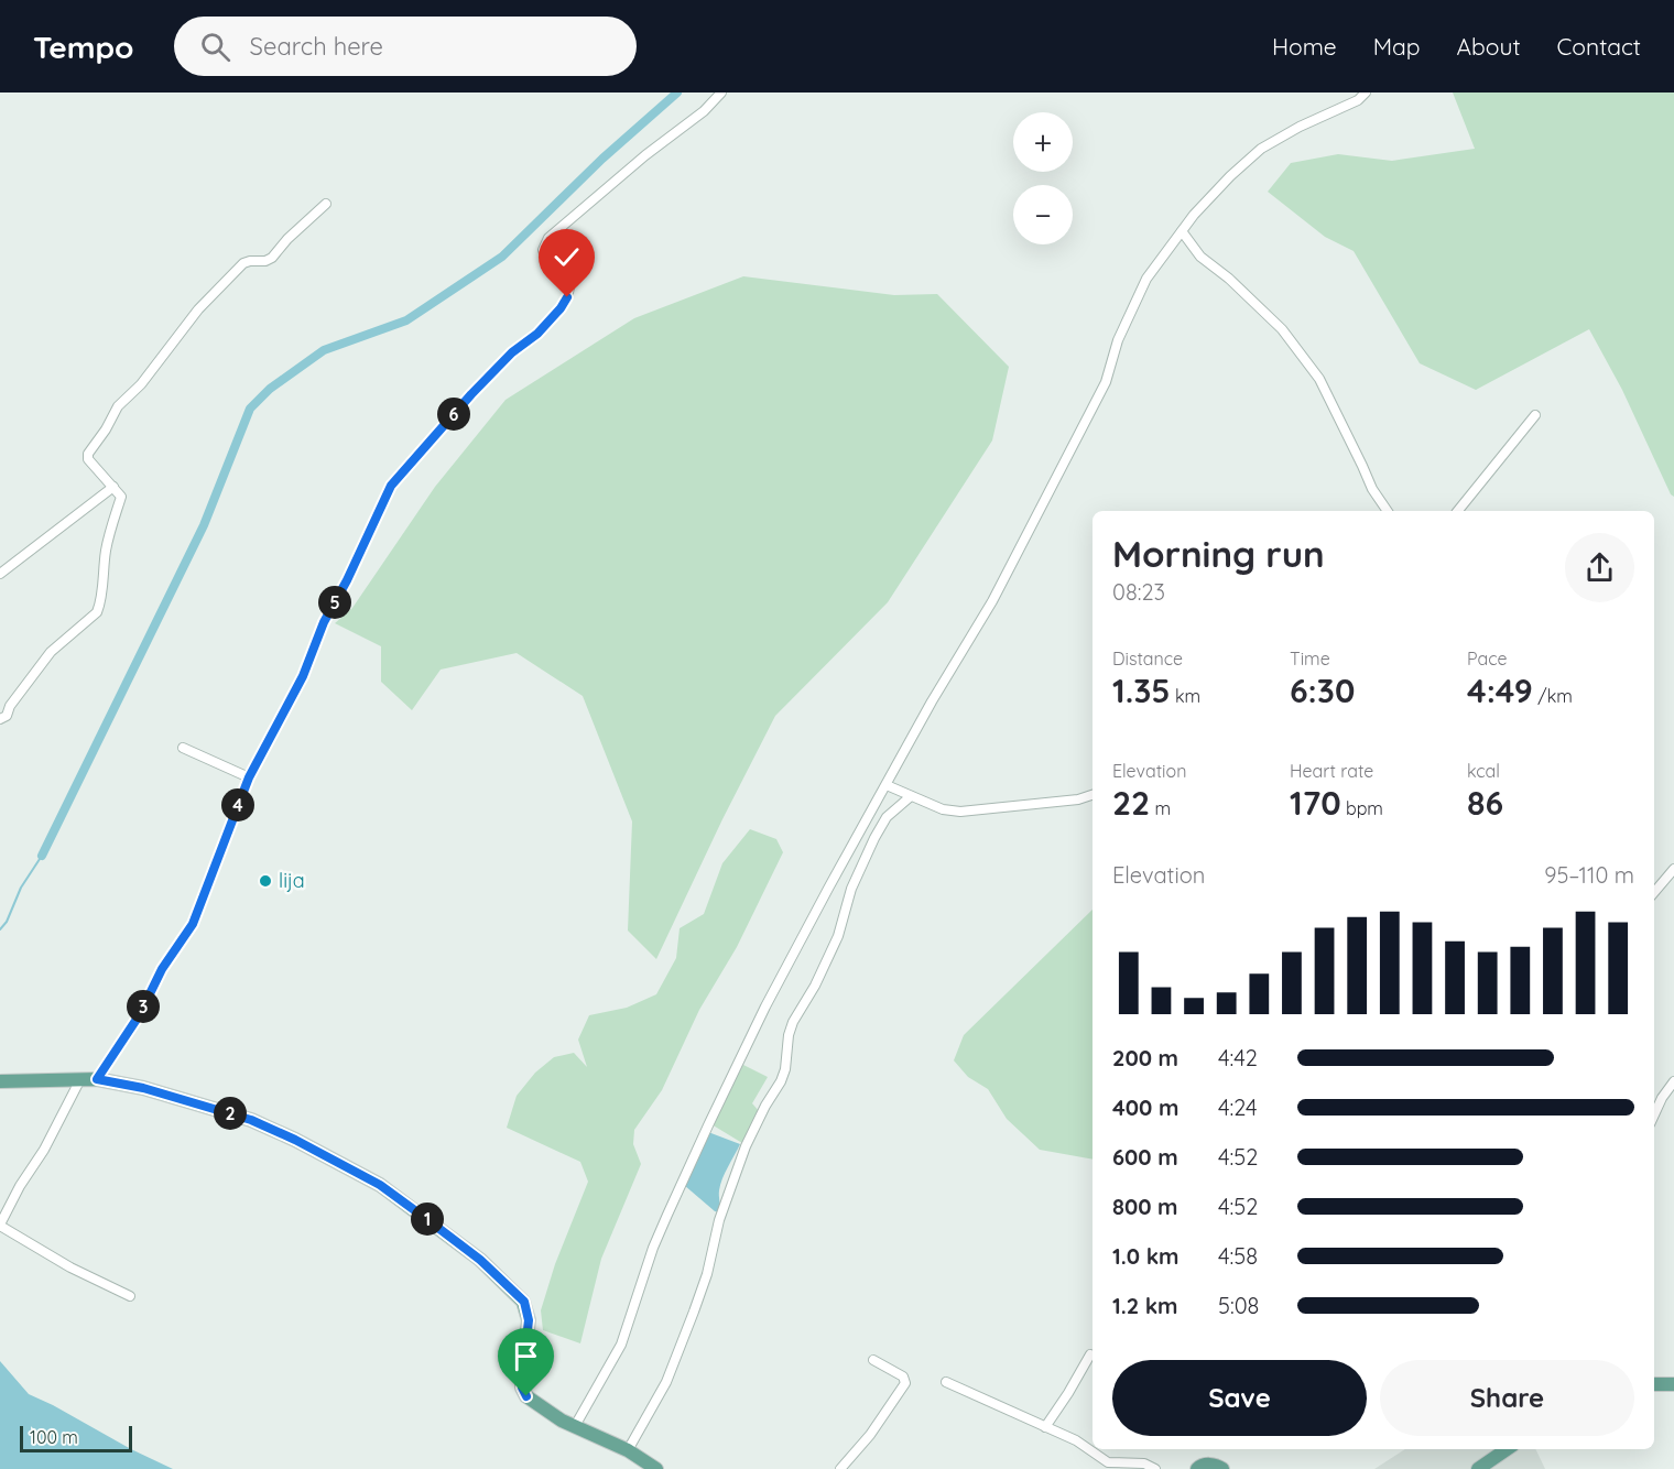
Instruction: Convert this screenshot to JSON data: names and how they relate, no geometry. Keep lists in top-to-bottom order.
{
  "places": ["lija"],
  "scale_bar": "100 m",
  "page": {
    "header": "Tempo",
    "search": "Search here",
    "nav": [
      "Home",
      "Map",
      "About",
      "Contact"
    ],
    "map_buttons": ["+", "−"],
    "pins": [
      "6",
      "5",
      "4",
      "3",
      "2",
      "1"
    ],
    "heading": ["Morning run", "08:23"],
    "stats": [
      ["Distance", "1.35 km"],
      ["Time", "6:30"],
      ["Pace", "4:49 /km"],
      ["Elevation", "22 m"],
      ["Heart rate", "170 bpm"],
      ["kcal", "86"]
    ],
    "chart": ["Elevation", "95–110 m"],
    "list": [
      {
        "name": "200 m",
        "note": "4:42"
      },
      {
        "name": "400 m",
        "note": "4:24"
      },
      {
        "name": "600 m",
        "note": "4:52"
      },
      {
        "name": "800 m",
        "note": "4:52"
      },
      {
        "name": "1.0 km",
        "note": "4:58"
      },
      {
        "name": "1.2 km",
        "note": "5:08"
      }
    ],
    "buttons": ["Save", "Share"],
    "scale": "100 m"
  }
}
